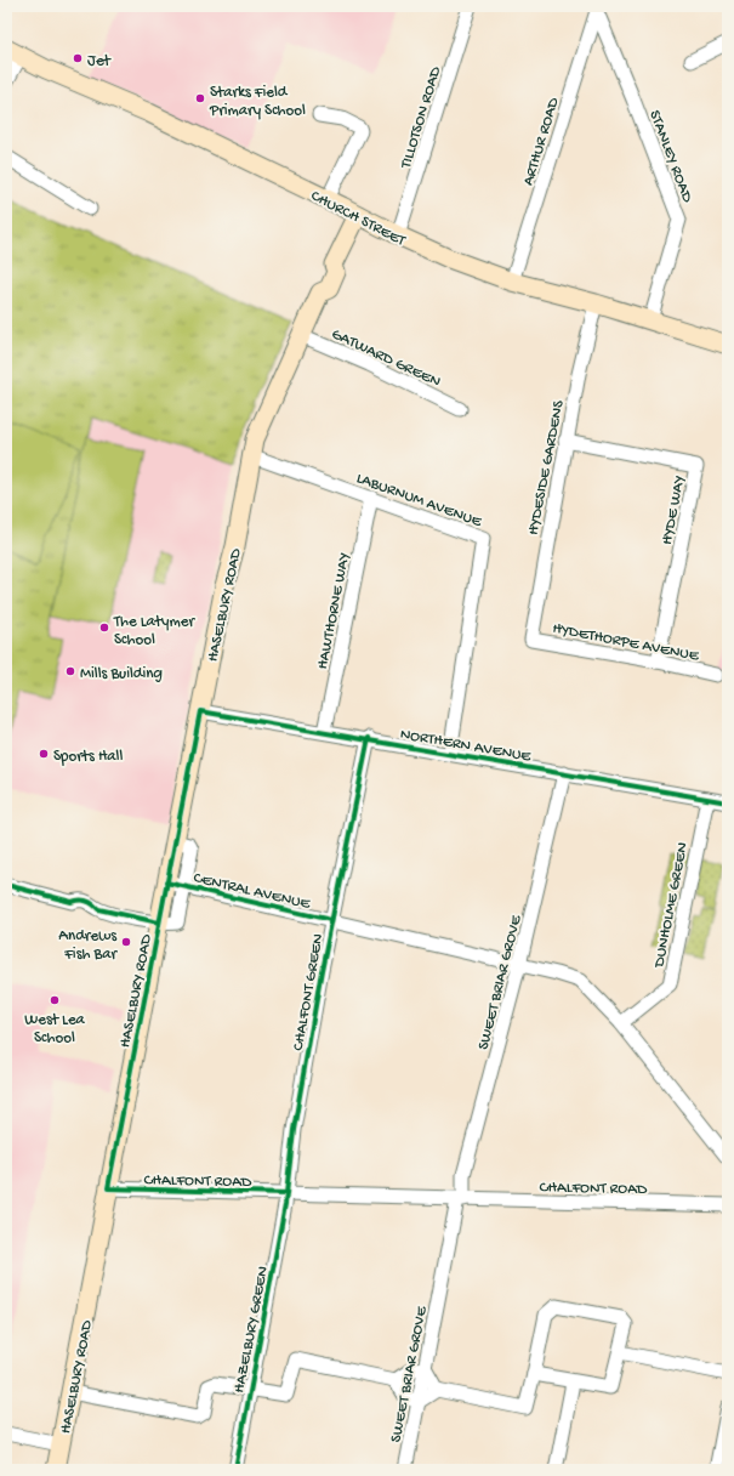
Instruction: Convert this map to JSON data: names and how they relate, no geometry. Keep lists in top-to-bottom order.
{
  "streets": {
    "street": [
      "TILLOTSON ROAD",
      "ARTHUR ROAD",
      "STANLEY ROAD",
      "CHURCH STREET",
      "GATWARD GREEN",
      "HYDESIDE GARDENS",
      "LABURNUM AVENUE",
      "HYDE WAY",
      "HASELBURY ROAD",
      "HAWTHORNE WAY",
      "HYDETHORPE AVENUE",
      "NORTHERN AVENUE",
      "CENTRAL AVENUE",
      "DUNHOLME GREEN",
      "SWEET BRIAR GROVE",
      "CHALFONT GREEN",
      "CHALFONT ROAD",
      "HAZELBURY GREEN"
    ]
  },
  "crossings": [
    ["TILLOTSON ROAD", "CHURCH STREET"],
    ["ARTHUR ROAD", "STANLEY ROAD"],
    ["ARTHUR ROAD", "CHURCH STREET"],
    ["STANLEY ROAD", "CHURCH STREET"],
    ["CHURCH STREET", "HYDESIDE GARDENS"],
    ["CHURCH STREET", "HASELBURY ROAD"],
    ["GATWARD GREEN", "HASELBURY ROAD"],
    ["HYDESIDE GARDENS", "HYDE WAY"],
    ["HYDESIDE GARDENS", "HYDETHORPE AVENUE"],
    ["LABURNUM AVENUE", "HASELBURY ROAD"],
    ["LABURNUM AVENUE", "HAWTHORNE WAY"],
    ["LABURNUM AVENUE", "NORTHERN AVENUE"],
    ["HYDE WAY", "HYDETHORPE AVENUE"],
    ["HASELBURY ROAD", "NORTHERN AVENUE"],
    ["HASELBURY ROAD", "CENTRAL AVENUE"],
    ["HASELBURY ROAD", "CHALFONT ROAD"],
    ["HAWTHORNE WAY", "NORTHERN AVENUE"],
    ["NORTHERN AVENUE", "DUNHOLME GREEN"],
    ["NORTHERN AVENUE", "SWEET BRIAR GROVE"],
    ["NORTHERN AVENUE", "CHALFONT GREEN"],
    ["CENTRAL AVENUE", "DUNHOLME GREEN"],
    ["CENTRAL AVENUE", "SWEET BRIAR GROVE"],
    ["CENTRAL AVENUE", "CHALFONT GREEN"],
    ["SWEET BRIAR GROVE", "CHALFONT ROAD"],
    ["CHALFONT GREEN", "CHALFONT ROAD"],
    ["CHALFONT GREEN", "HAZELBURY GREEN"],
    ["CHALFONT ROAD", "HAZELBURY GREEN"]
  ],
  "places": [
    "Jet",
    "Starks Field Primary School",
    "The Latymer School",
    "Mills Building",
    "Sports Hall",
    "Andrews Fish Bar",
    "West Lea School"
  ]
}
